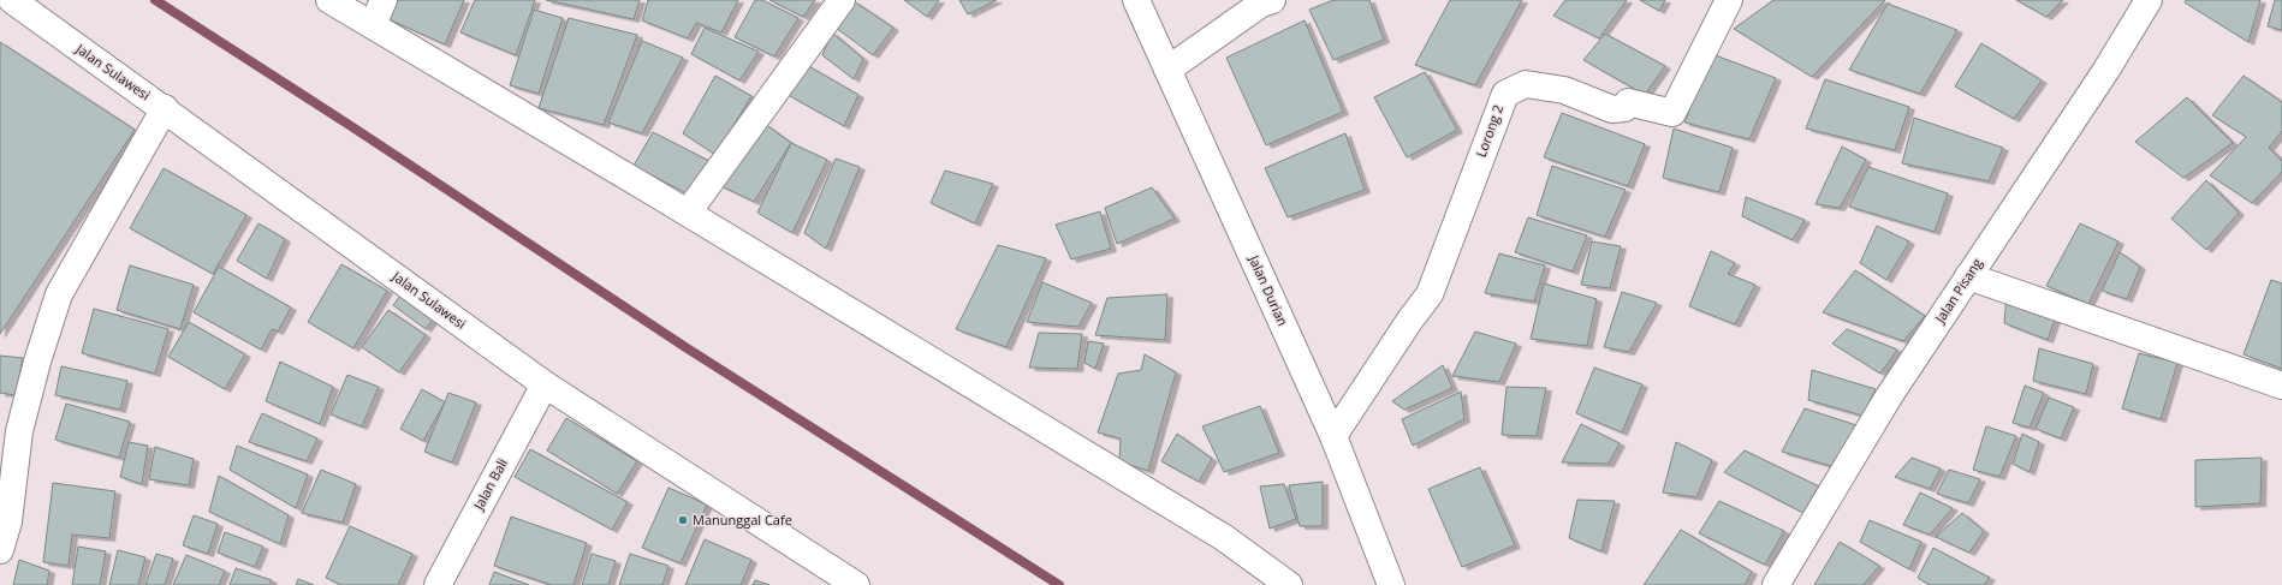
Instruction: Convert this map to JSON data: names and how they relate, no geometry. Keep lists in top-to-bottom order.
{
  "streets": {
    "street": [
      "Jalan Sulawesi",
      "Lorong 2",
      "Jalan Durian",
      "Jalan Pisang",
      "Jalan Bali"
    ]
  },
  "crossings": [
    ["Jalan Sulawesi", "Jalan Bali"],
    ["Lorong 2", "Jalan Durian"]
  ],
  "places": ["Manunggal Cafe"]
}
